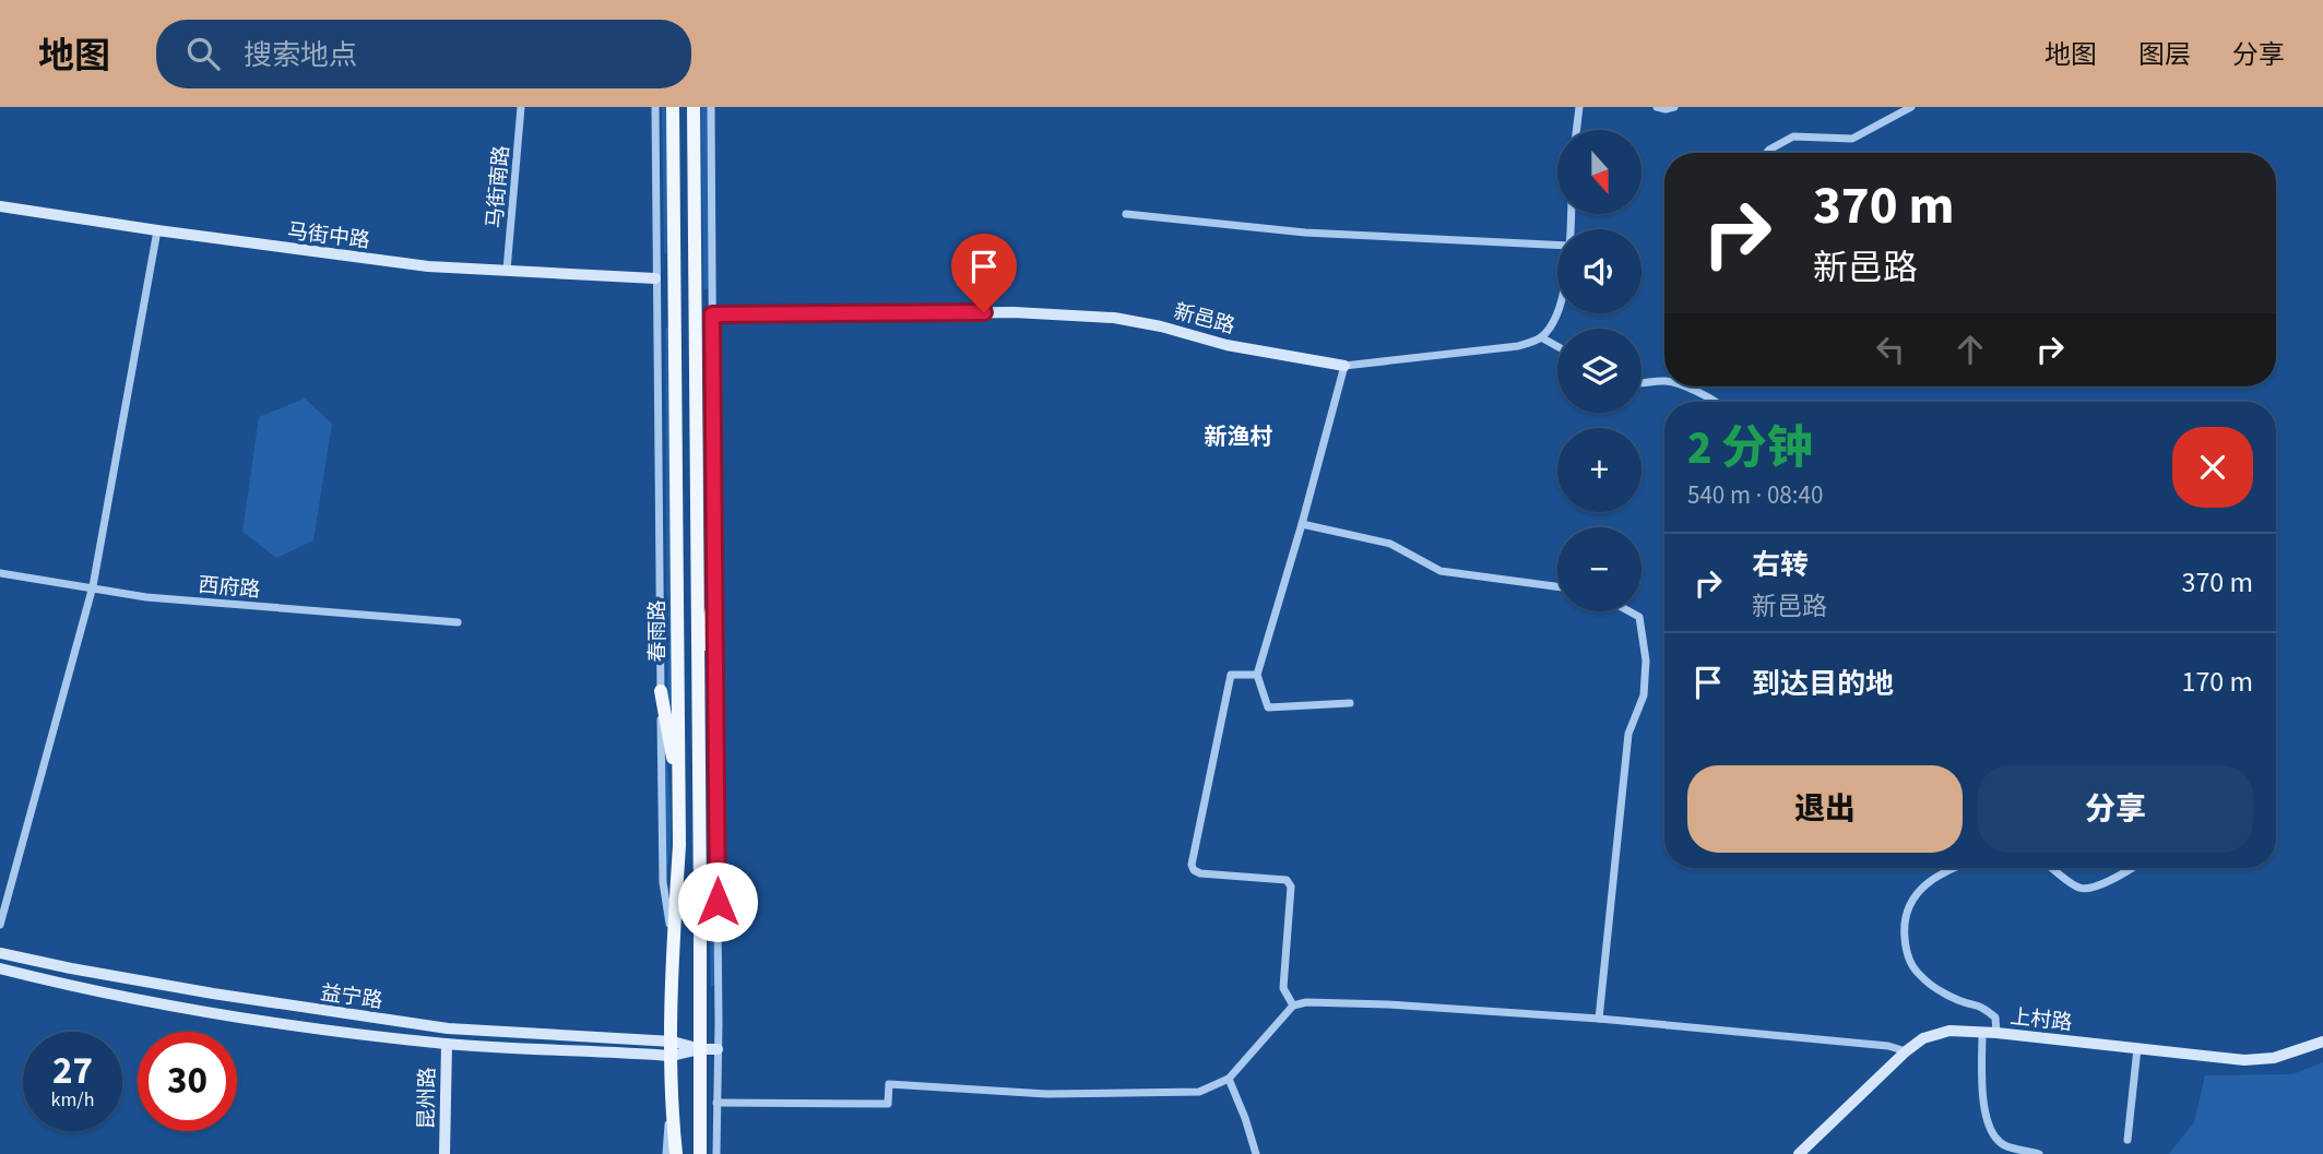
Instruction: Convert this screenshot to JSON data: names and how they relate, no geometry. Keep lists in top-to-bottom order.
{
  "streets": {
    "main road": ["春雨路"],
    "street": [
      "马街南路",
      "马街中路",
      "新邑路",
      "西府路",
      "益宁路",
      "上村路",
      "昆州路"
    ]
  },
  "crossings": [
    ["马街南路", "马街中路"],
    ["春雨路", "益宁路"],
    ["益宁路", "昆州路"]
  ],
  "districts": ["新渔村"],
  "north": "bottom",
  "page": {
    "header": "地图",
    "search": "搜索地点",
    "nav": ["地图", "图层", "分享"],
    "map_buttons": ["+", "−"],
    "turn": ["370 m", "新邑路"],
    "heading": ["2 分钟", "540 m · 08:40"],
    "list": [
      {
        "name": "右转",
        "note": "新邑路",
        "value": "370 m"
      },
      {
        "name": "到达目的地",
        "value": "170 m"
      }
    ],
    "buttons": ["退出", "分享"],
    "speed": "27 km/h",
    "limit": "30"
  }
}
